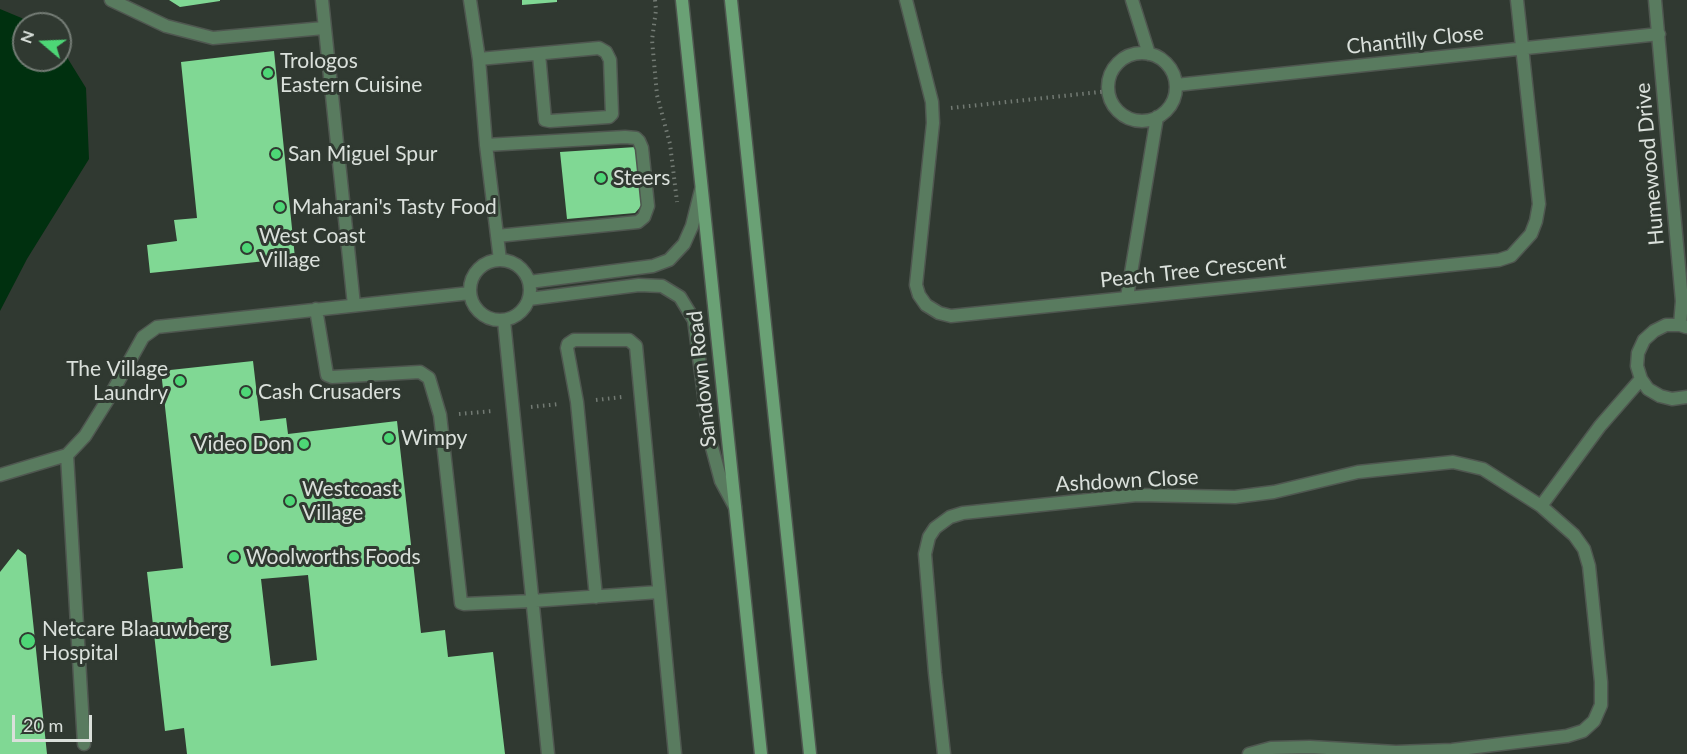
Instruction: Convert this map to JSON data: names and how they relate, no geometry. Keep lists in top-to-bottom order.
{
  "streets": {
    "main road": ["Sandown Road"],
    "street": [
      "Chantilly Close",
      "Humewood Drive",
      "Peach Tree Crescent",
      "Ashdown Close"
    ]
  },
  "crossings": [
    ["Chantilly Close", "Humewood Drive"],
    ["Chantilly Close", "Peach Tree Crescent"]
  ],
  "places": [
    "Trologos Eastern Cuisine",
    "San Miguel Spur",
    "Steers",
    "Maharani's Tasty Food",
    "West Coast Village",
    "The Village Laundry",
    "Cash Crusaders",
    "Wimpy",
    "Video Don",
    "Westcoast Village",
    "Woolworths Foods",
    "Netcare Blaauwberg Hospital"
  ],
  "scale_bar": "20 m",
  "north": "left"
}
